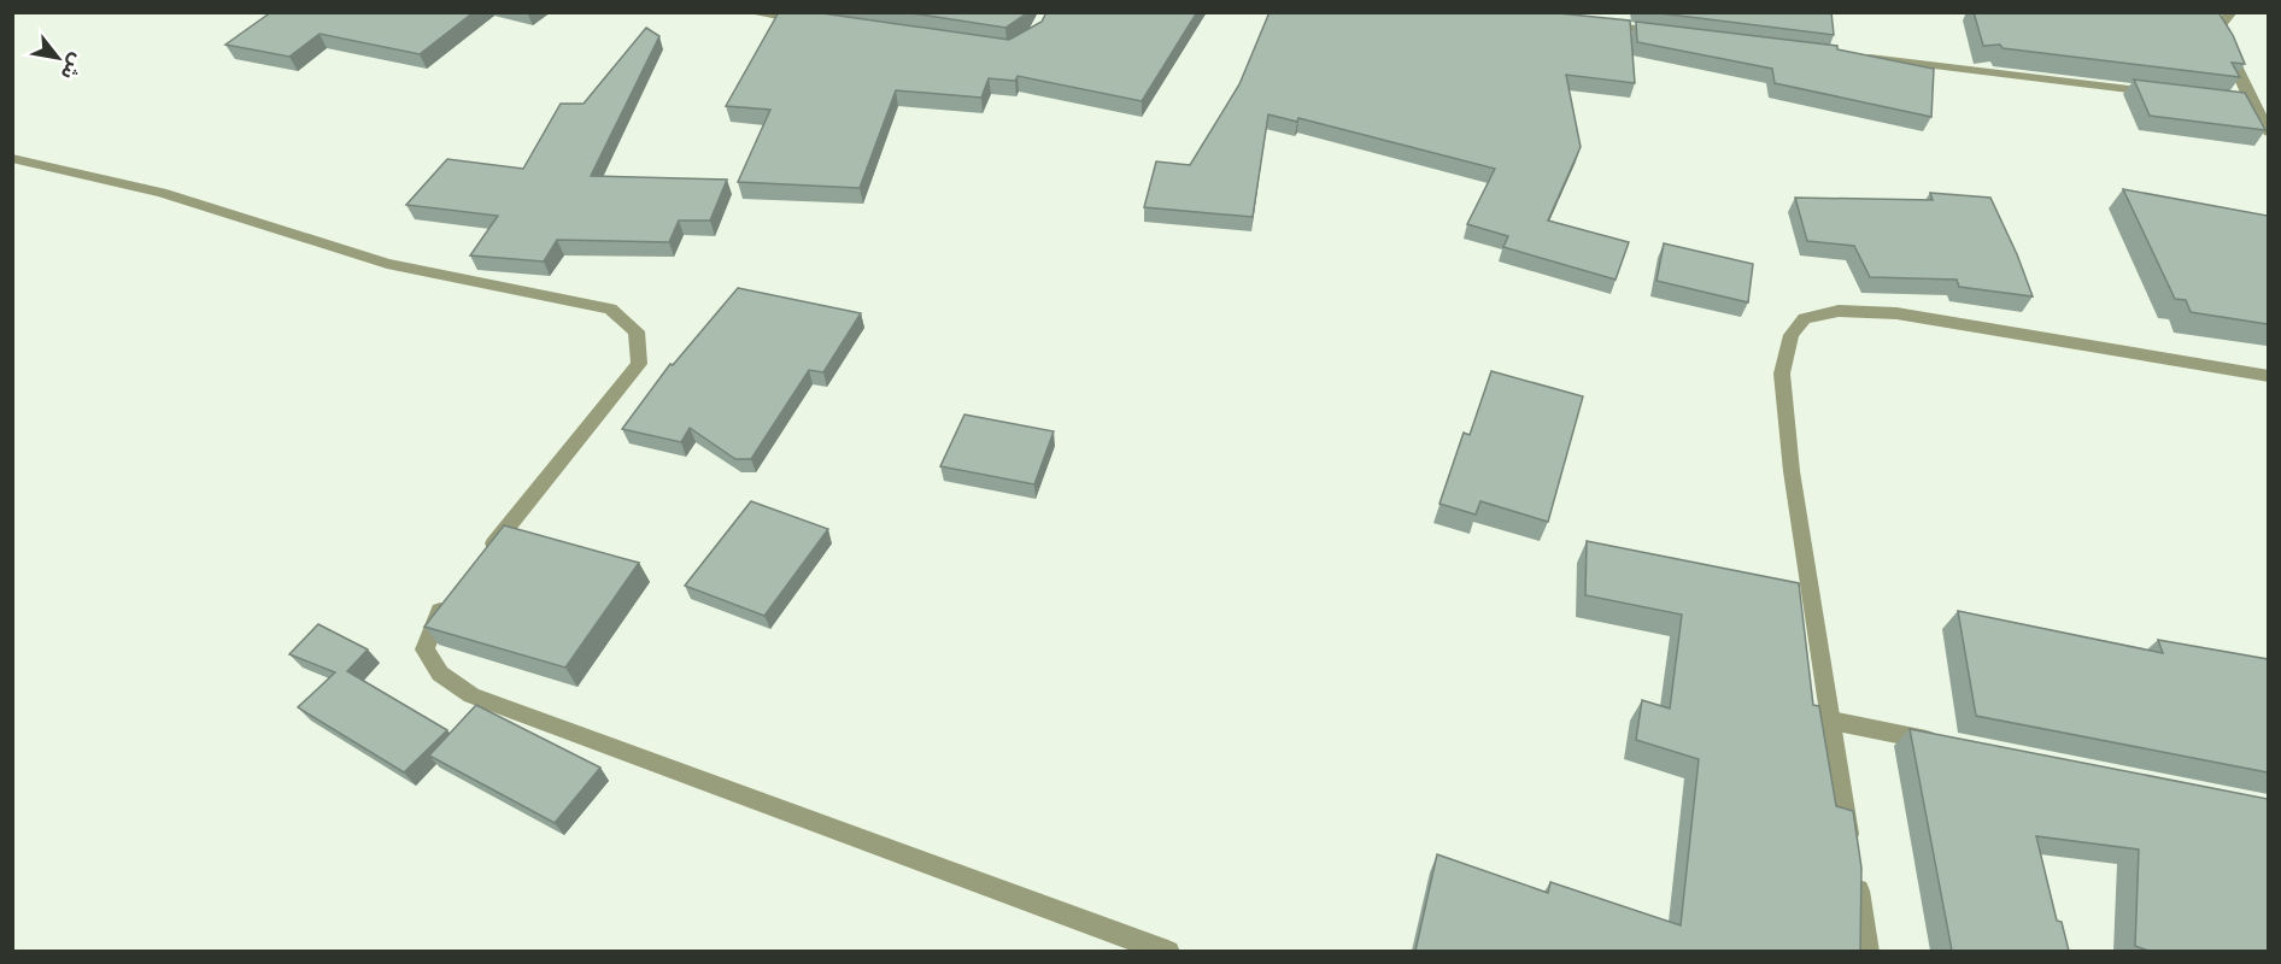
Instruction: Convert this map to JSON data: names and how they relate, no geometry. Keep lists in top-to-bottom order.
{
  "north": "bottom right"
}
